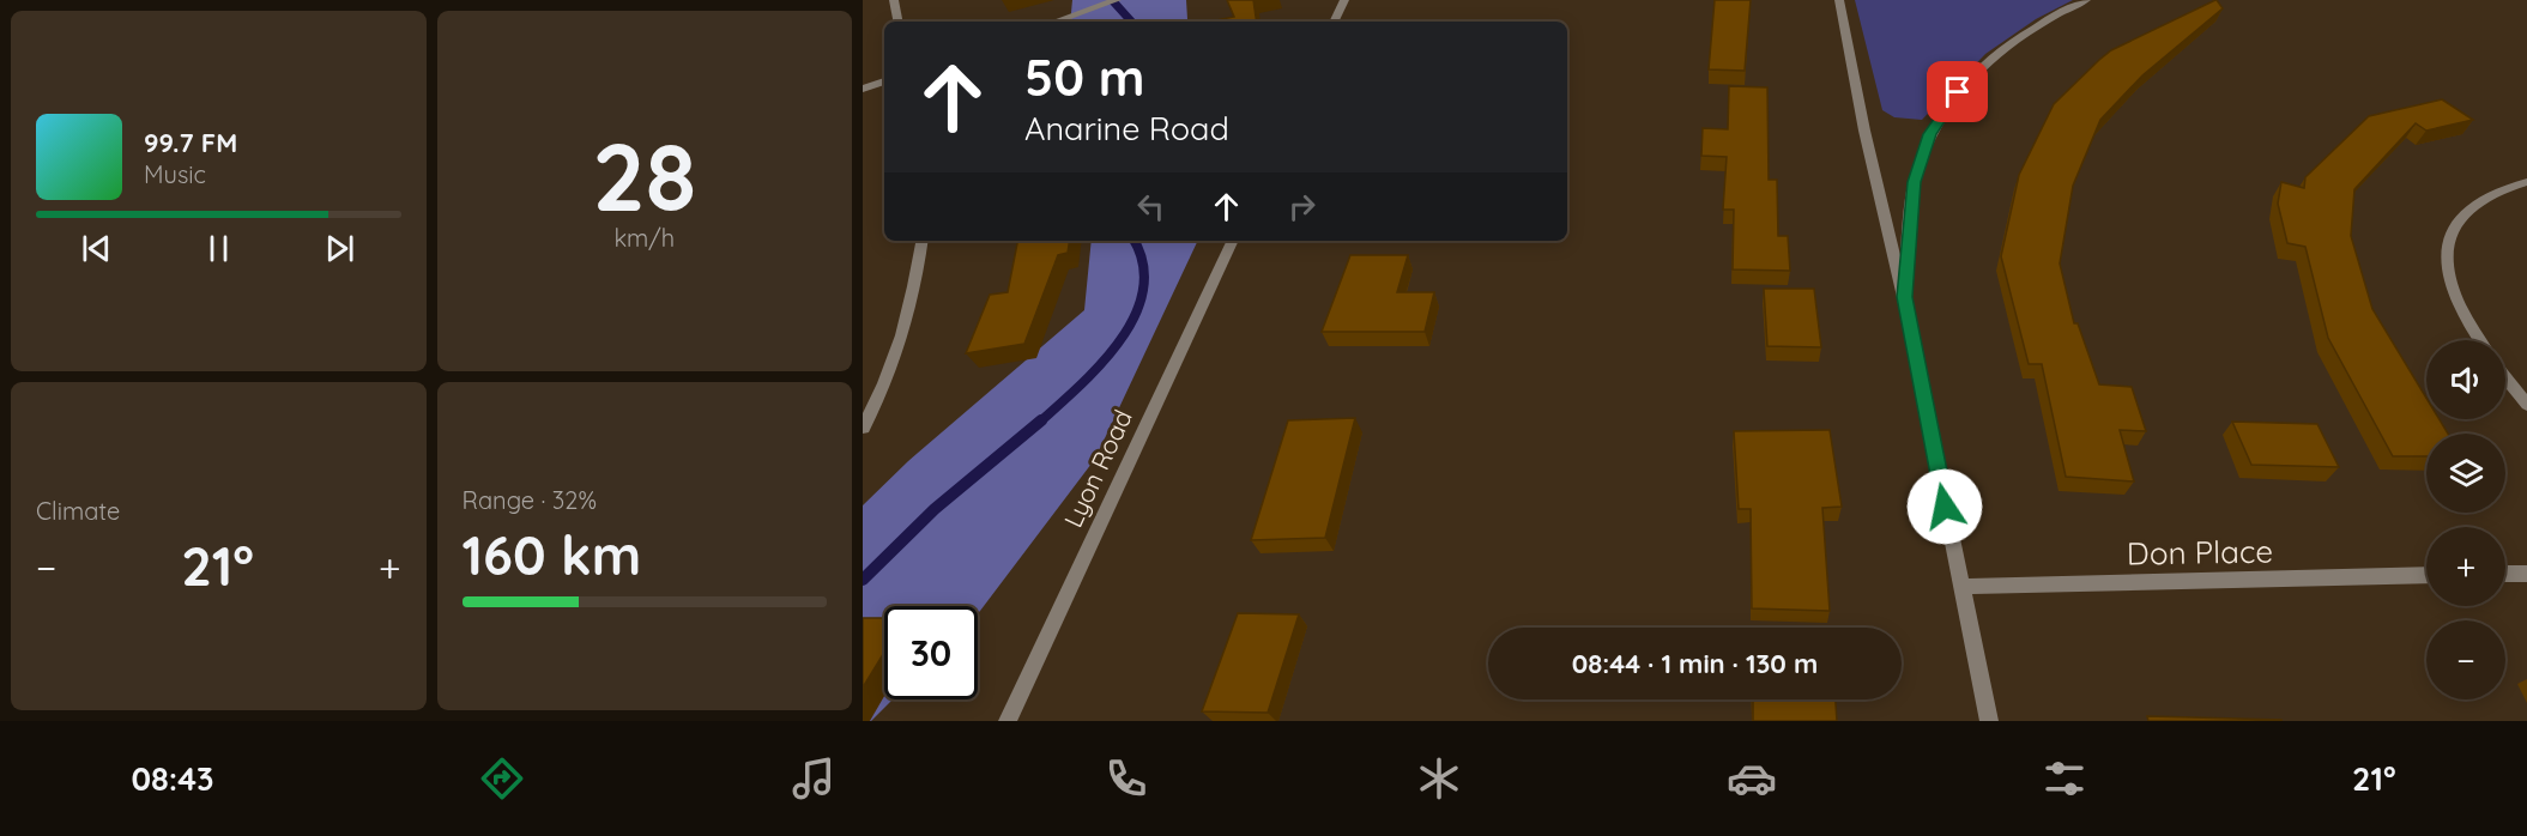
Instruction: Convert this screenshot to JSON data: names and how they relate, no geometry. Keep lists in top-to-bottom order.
{
  "streets": {
    "street": ["Lyon Road", "Don Place"]
  },
  "page": {
    "tile": [
      ["28", "km/h"],
      "Climate",
      ["Range · 32%", "160 km"]
    ],
    "turn": ["50 m", "Anarine Road"],
    "song": ["99.7 FM", "Music"],
    "map_buttons": ["+", "−"],
    "heat": ["−", "21°", "+"],
    "limit": "30",
    "trip": "08:44 · 1 min · 130 m",
    "tabs": ["08:43", "21°"]
  }
}
